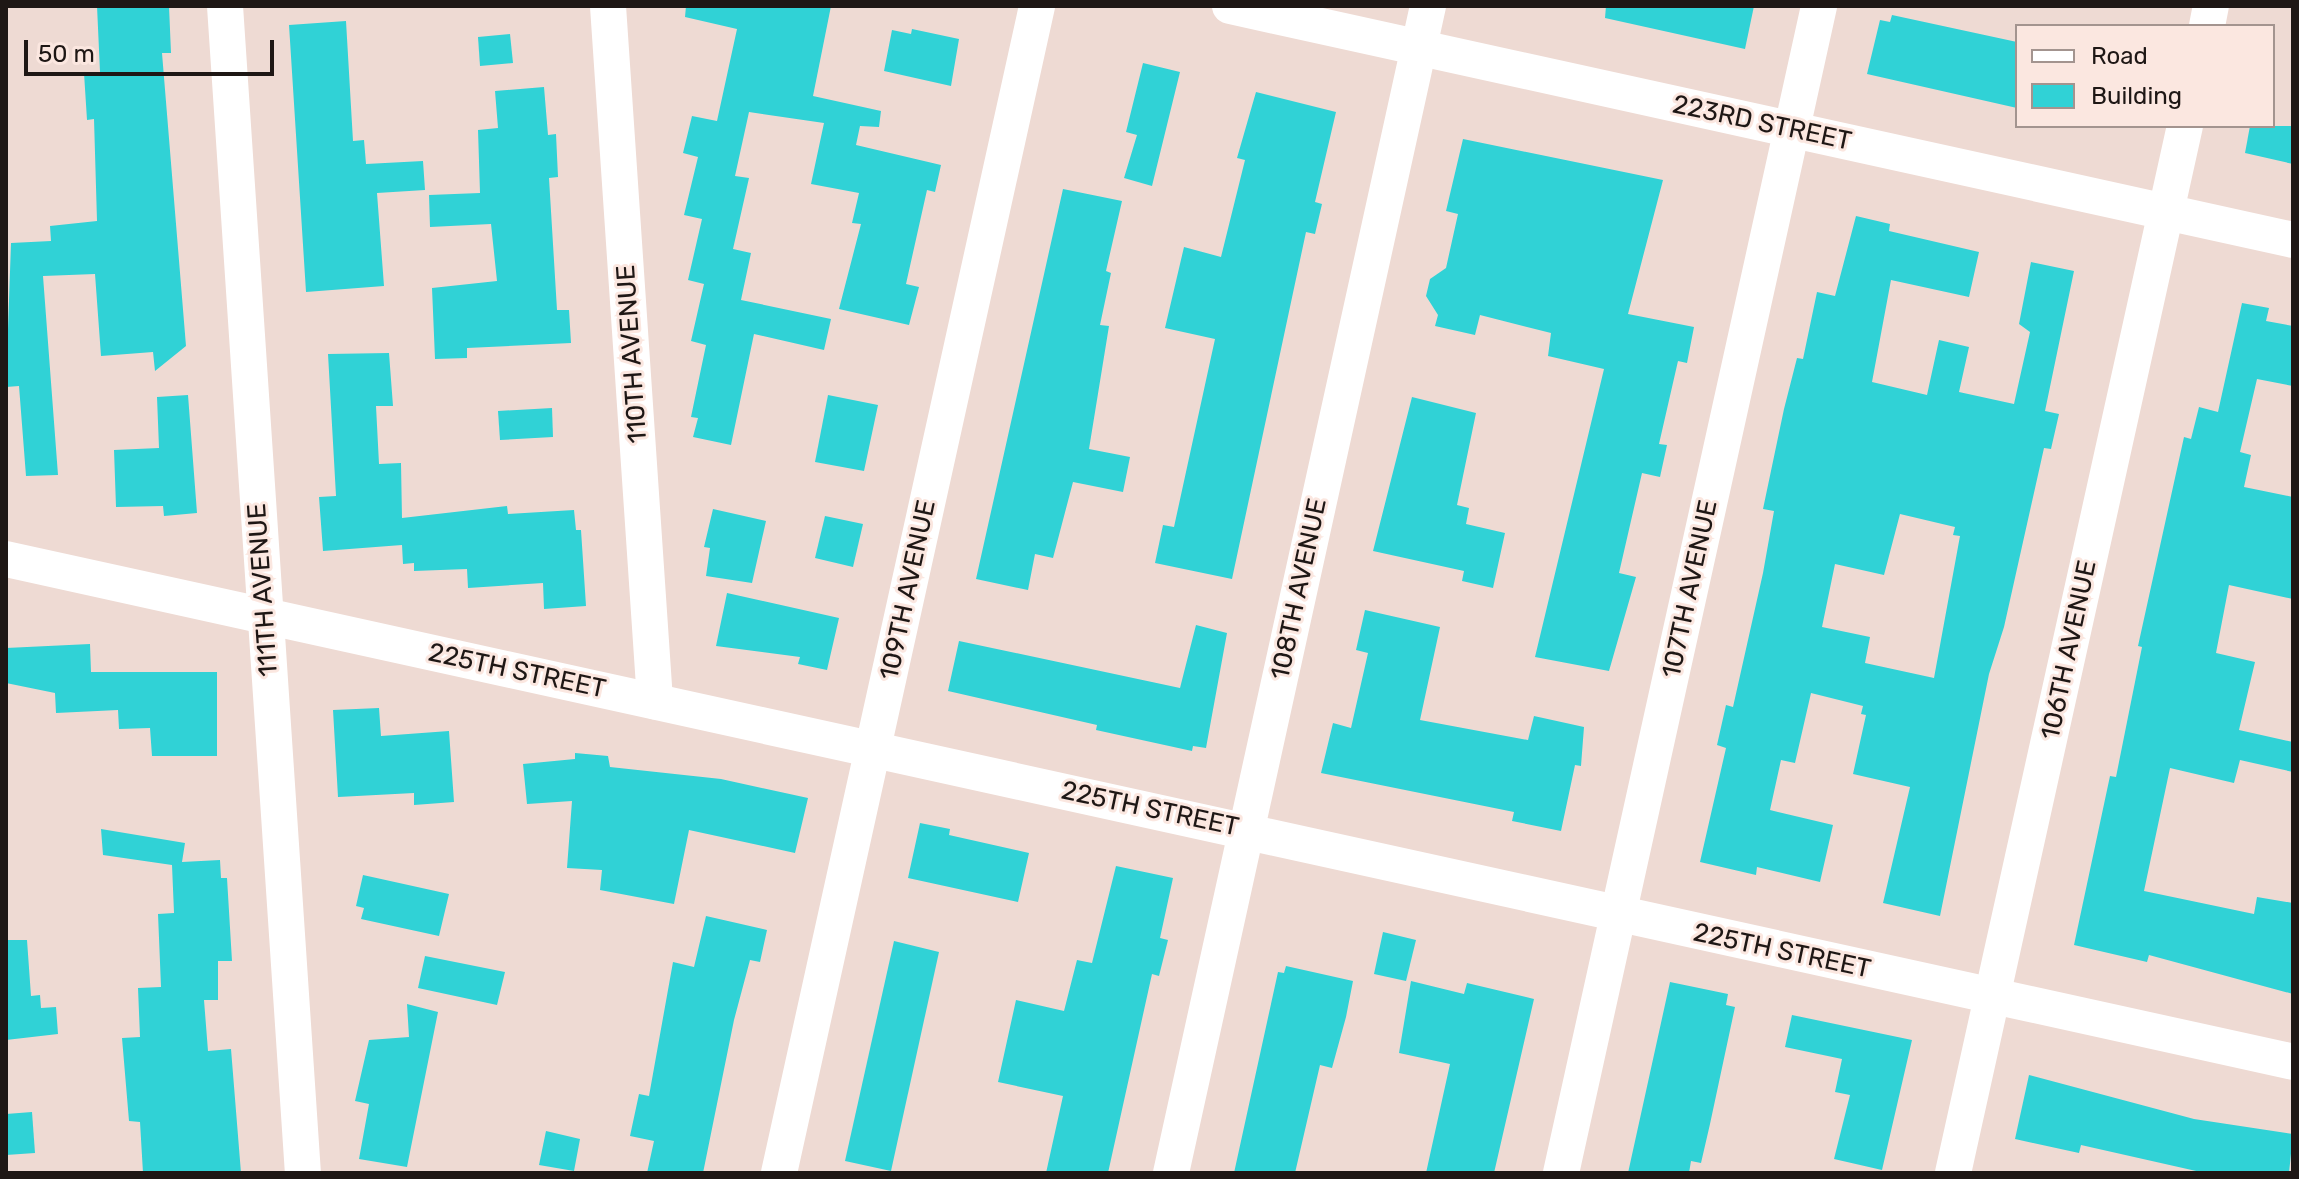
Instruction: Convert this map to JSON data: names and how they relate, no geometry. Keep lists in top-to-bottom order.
{
  "streets": {
    "street": [
      "223RD STREET",
      "110TH AVENUE",
      "108TH AVENUE",
      "107TH AVENUE",
      "111TH AVENUE",
      "109TH AVENUE",
      "106TH AVENUE",
      "225TH STREET"
    ]
  },
  "crossings": [
    ["223RD STREET", "108TH AVENUE"],
    ["223RD STREET", "107TH AVENUE"],
    ["223RD STREET", "106TH AVENUE"],
    ["110TH AVENUE", "225TH STREET"],
    ["108TH AVENUE", "225TH STREET"],
    ["107TH AVENUE", "225TH STREET"],
    ["111TH AVENUE", "225TH STREET"],
    ["109TH AVENUE", "225TH STREET"],
    ["106TH AVENUE", "225TH STREET"]
  ],
  "legend": ["Road", "Building"],
  "scale_bar": "50 m"
}
